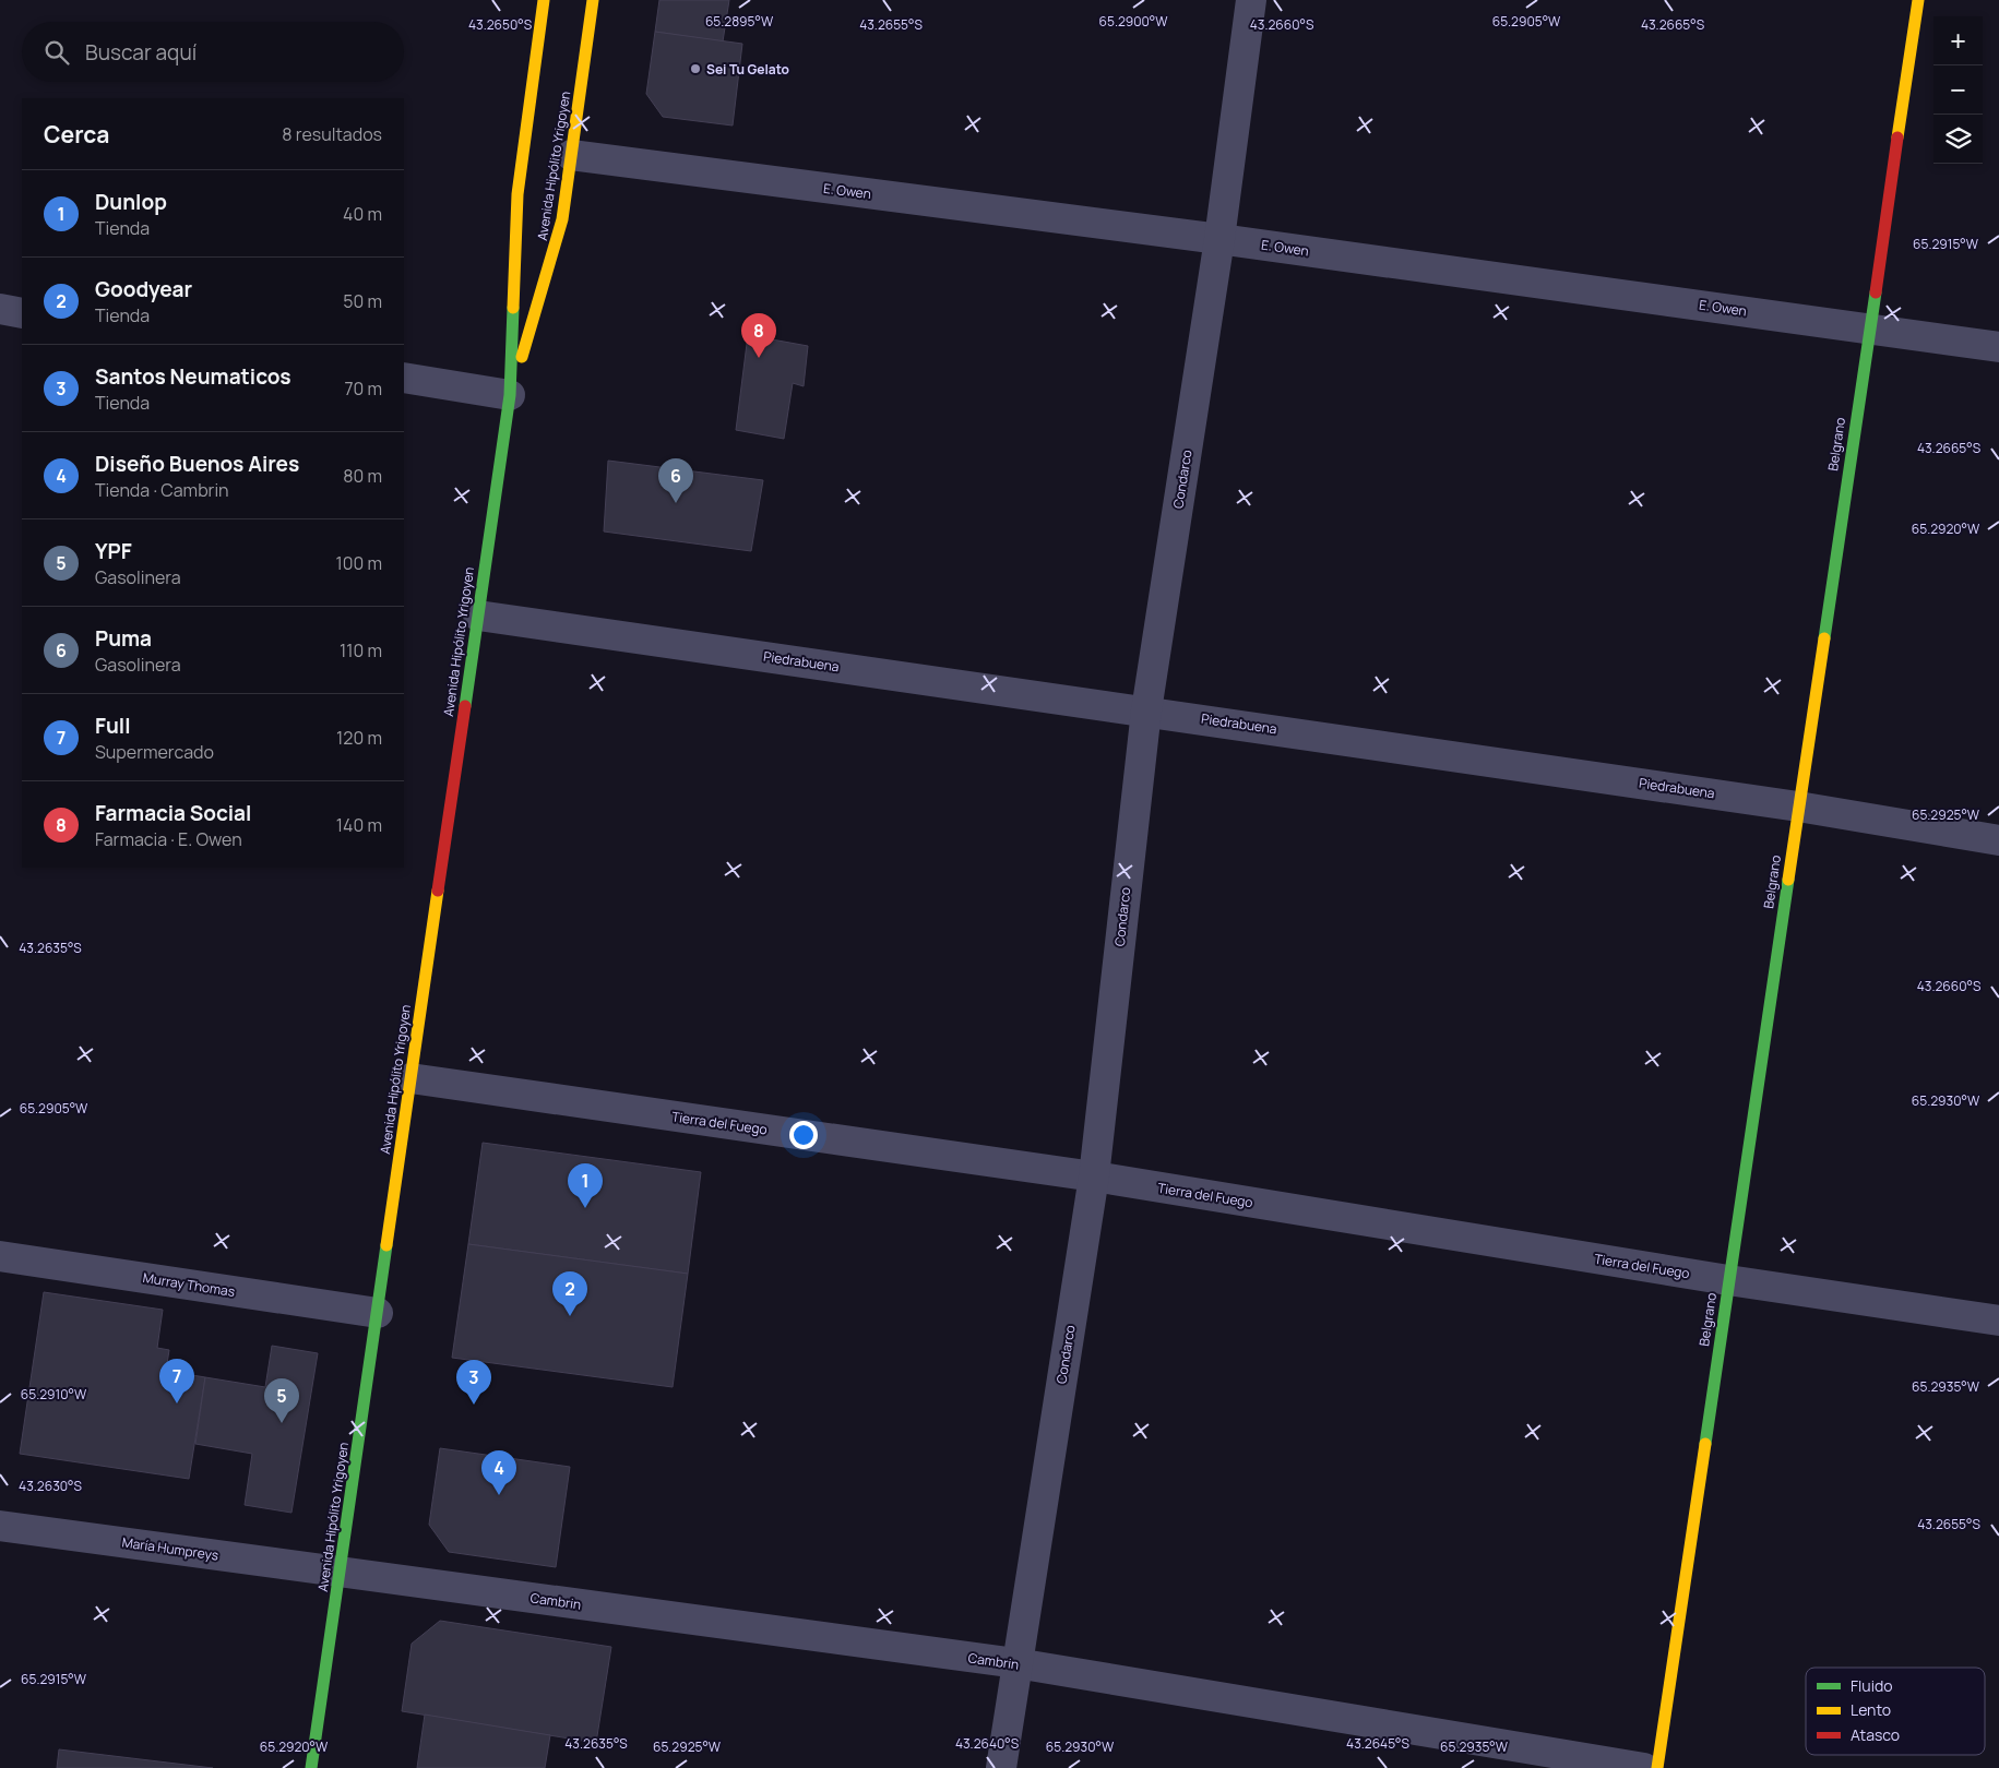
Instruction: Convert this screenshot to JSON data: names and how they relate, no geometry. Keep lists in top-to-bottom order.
{
  "streets": {
    "main road": ["Avenida Hipólito Yrigoyen", "Belgrano"],
    "street": [
      "E. Owen",
      "Condarco",
      "Piedrabuena",
      "Tierra del Fuego",
      "Murray Thomas",
      "María Humpreys",
      "Cambrin"
    ]
  },
  "crossings": [
    ["Avenida Hipólito Yrigoyen", "E. Owen"],
    ["Avenida Hipólito Yrigoyen", "Piedrabuena"],
    ["Avenida Hipólito Yrigoyen", "Tierra del Fuego"],
    ["Avenida Hipólito Yrigoyen", "Murray Thomas"],
    ["Avenida Hipólito Yrigoyen", "María Humpreys"],
    ["Avenida Hipólito Yrigoyen", "Cambrin"],
    ["E. Owen", "Belgrano"],
    ["E. Owen", "Condarco"],
    ["Belgrano", "Piedrabuena"],
    ["Belgrano", "Tierra del Fuego"],
    ["Condarco", "Piedrabuena"],
    ["Condarco", "Tierra del Fuego"],
    ["Condarco", "Cambrin"],
    ["María Humpreys", "Cambrin"]
  ],
  "places": ["Sei Tu Gelato"],
  "legend": ["Fluido", "Lento", "Atasco"],
  "page": {
    "map_buttons": ["+", "−"],
    "search": "Buscar aquí",
    "heading": ["Cerca", "8 resultados"],
    "list": [
      {
        "mark": "1",
        "name": "Dunlop",
        "note": "Tienda",
        "value": "40 m"
      },
      {
        "mark": "2",
        "name": "Goodyear",
        "note": "Tienda",
        "value": "50 m"
      },
      {
        "mark": "3",
        "name": "Santos Neumaticos",
        "note": "Tienda",
        "value": "70 m"
      },
      {
        "mark": "4",
        "name": "Diseño Buenos Aires",
        "note": "Tienda · Cambrin",
        "value": "80 m"
      },
      {
        "mark": "5",
        "name": "YPF",
        "note": "Gasolinera",
        "value": "100 m"
      },
      {
        "mark": "6",
        "name": "Puma",
        "note": "Gasolinera",
        "value": "110 m"
      },
      {
        "mark": "7",
        "name": "Full",
        "note": "Supermercado",
        "value": "120 m"
      },
      {
        "mark": "8",
        "name": "Farmacia Social",
        "note": "Farmacia · E. Owen",
        "value": "140 m"
      }
    ],
    "pins": [
      "8",
      "6",
      "1",
      "2",
      "7",
      "3",
      "5",
      "4"
    ]
  },
  "coordinates": [
    "65.2895°W",
    "65.2900°W",
    "65.2905°W",
    "43.2650°S",
    "43.2655°S",
    "43.2660°S",
    "43.2665°S",
    "65.2915°W",
    "65.2920°W",
    "65.2925°W",
    "43.2635°S",
    "65.2930°W",
    "65.2935°W",
    "65.2910°W",
    "43.2630°S",
    "43.2640°S",
    "43.2645°S"
  ]
}
